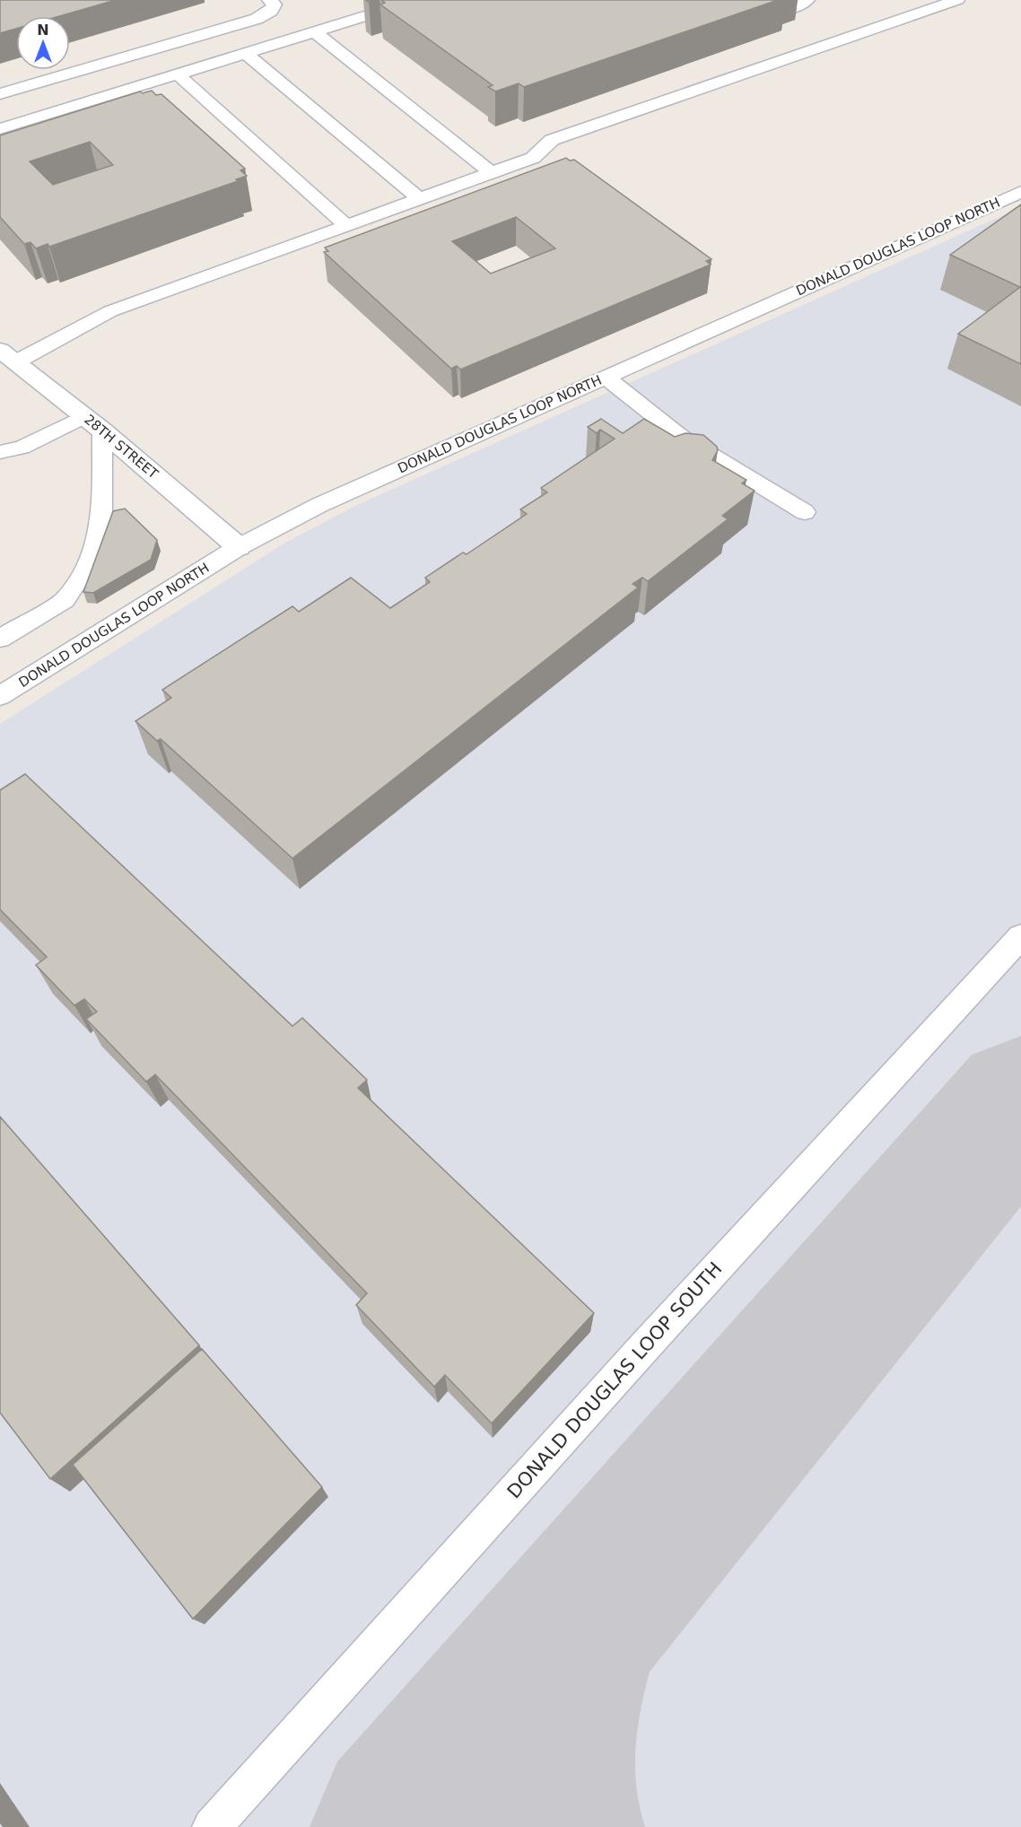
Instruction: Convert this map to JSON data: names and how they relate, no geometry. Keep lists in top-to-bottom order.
{
  "streets": {
    "street": ["28TH STREET"],
    "lane": ["DONALD DOUGLAS LOOP NORTH", "DONALD DOUGLAS LOOP SOUTH"]
  },
  "crossings": [
    ["DONALD DOUGLAS LOOP NORTH", "28TH STREET"]
  ],
  "north": "top"
}
